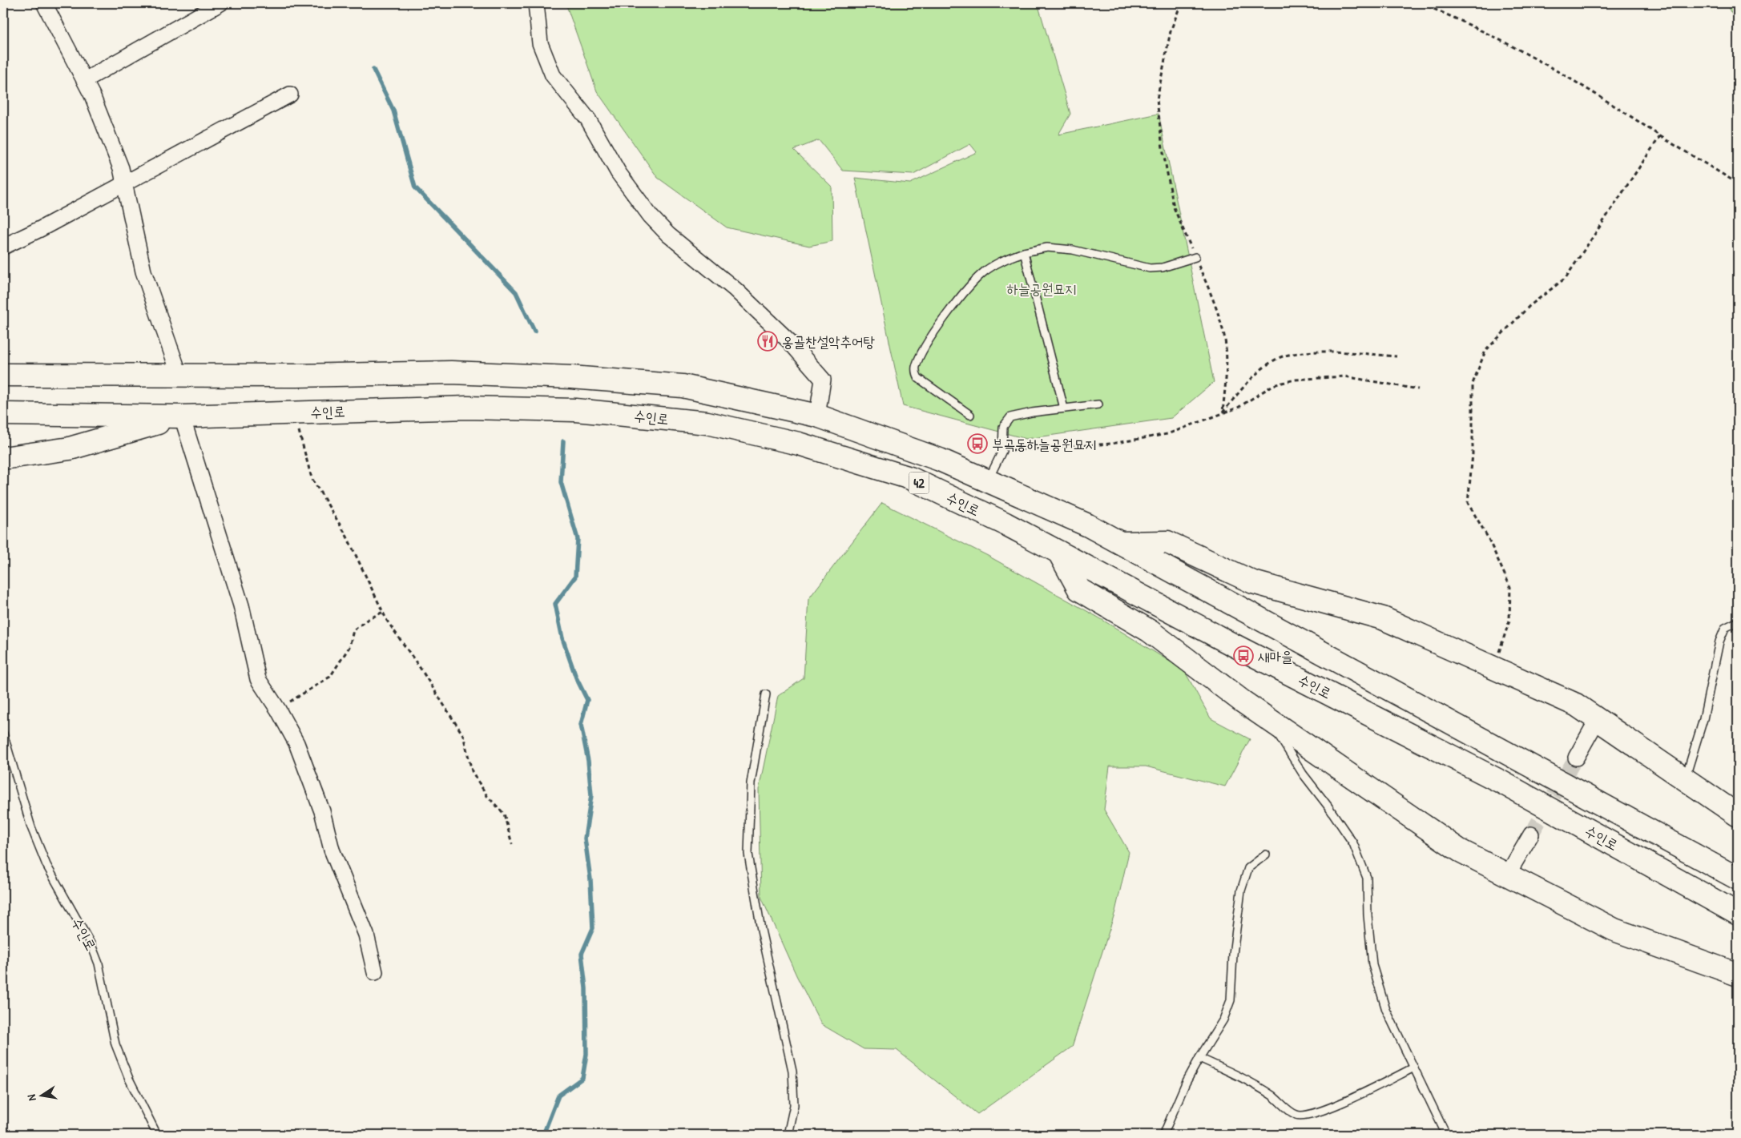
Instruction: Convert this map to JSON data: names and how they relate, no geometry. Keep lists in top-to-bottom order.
{
  "streets": {
    "main road": ["수인로", "42"]
  },
  "parks": ["하늘공원묘지"],
  "places": {
    "restaurant": ["옹골찬설악추어탕"],
    "bus stop": ["부곡동하늘공원묘지", "새마을"]
  },
  "north": "left"
}
